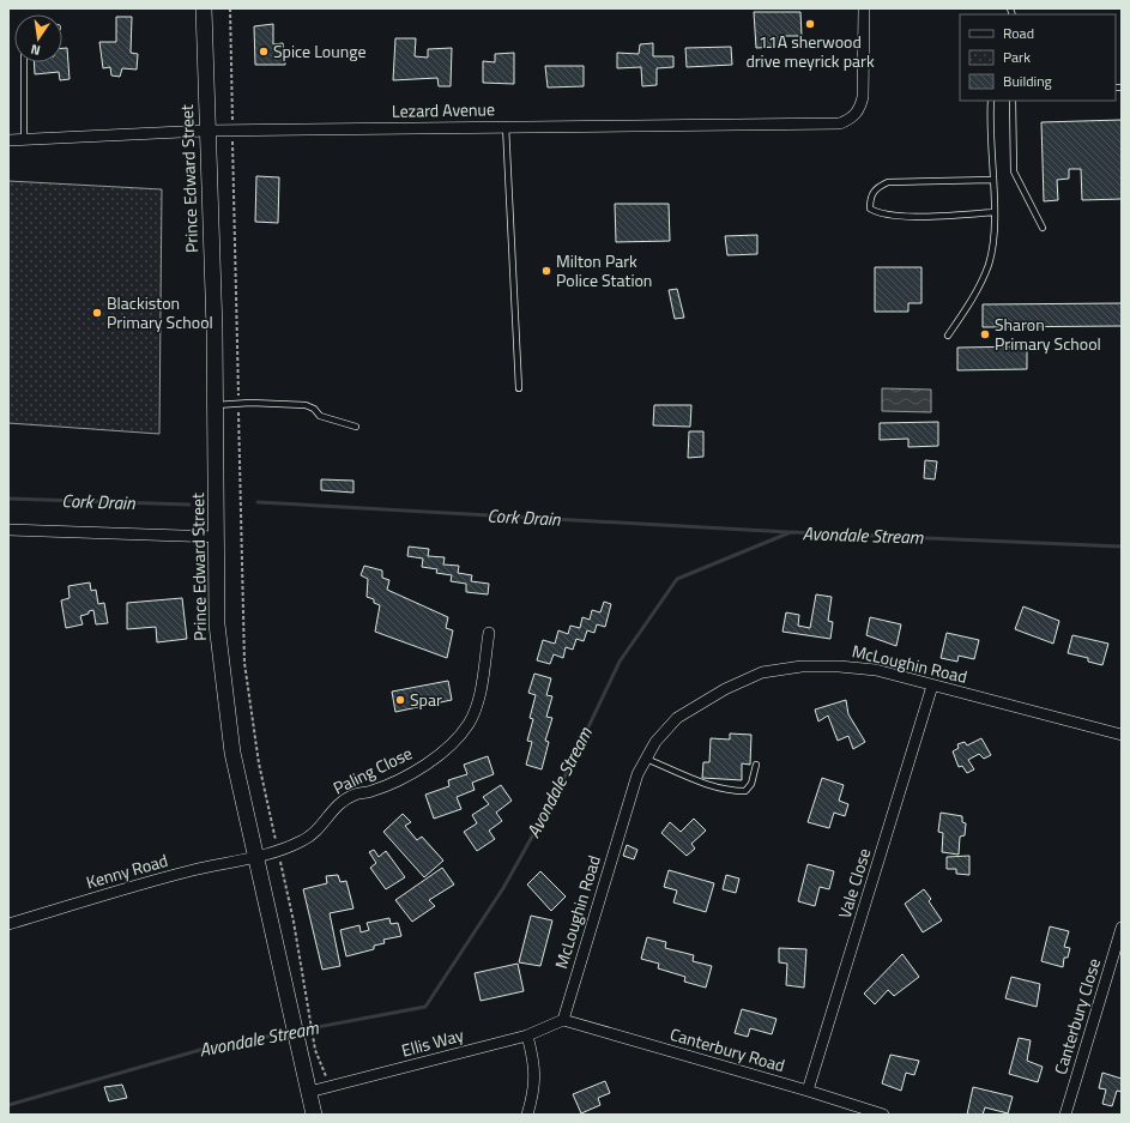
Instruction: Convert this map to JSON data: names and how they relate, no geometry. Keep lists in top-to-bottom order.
{
  "streets": {
    "main road": ["Prince Edward Street"],
    "street": [
      "Lezard Avenue",
      "McLoughin Road",
      "Paling Close",
      "Kenny Road",
      "Vale Close",
      "Canterbury Close",
      "Ellis Way",
      "Canterbury Road"
    ]
  },
  "crossings": [
    ["Lezard Avenue", "Prince Edward Street"],
    ["Prince Edward Street", "Paling Close"],
    ["Prince Edward Street", "Kenny Road"],
    ["Prince Edward Street", "Ellis Way"],
    ["McLoughin Road", "Vale Close"],
    ["McLoughin Road", "Ellis Way"],
    ["McLoughin Road", "Canterbury Road"],
    ["Paling Close", "Kenny Road"],
    ["Vale Close", "Canterbury Road"],
    ["Ellis Way", "Canterbury Road"]
  ],
  "water": ["Cork Drain", "Avondale Stream"],
  "places": [
    "11A sherwood drive meyrick park",
    "Spice Lounge",
    "Milton Park Police Station",
    "Blackiston Primary School",
    "Sharon Primary School",
    "Spar"
  ],
  "legend": ["Road", "Park", "Building"],
  "north": "bottom"
}
